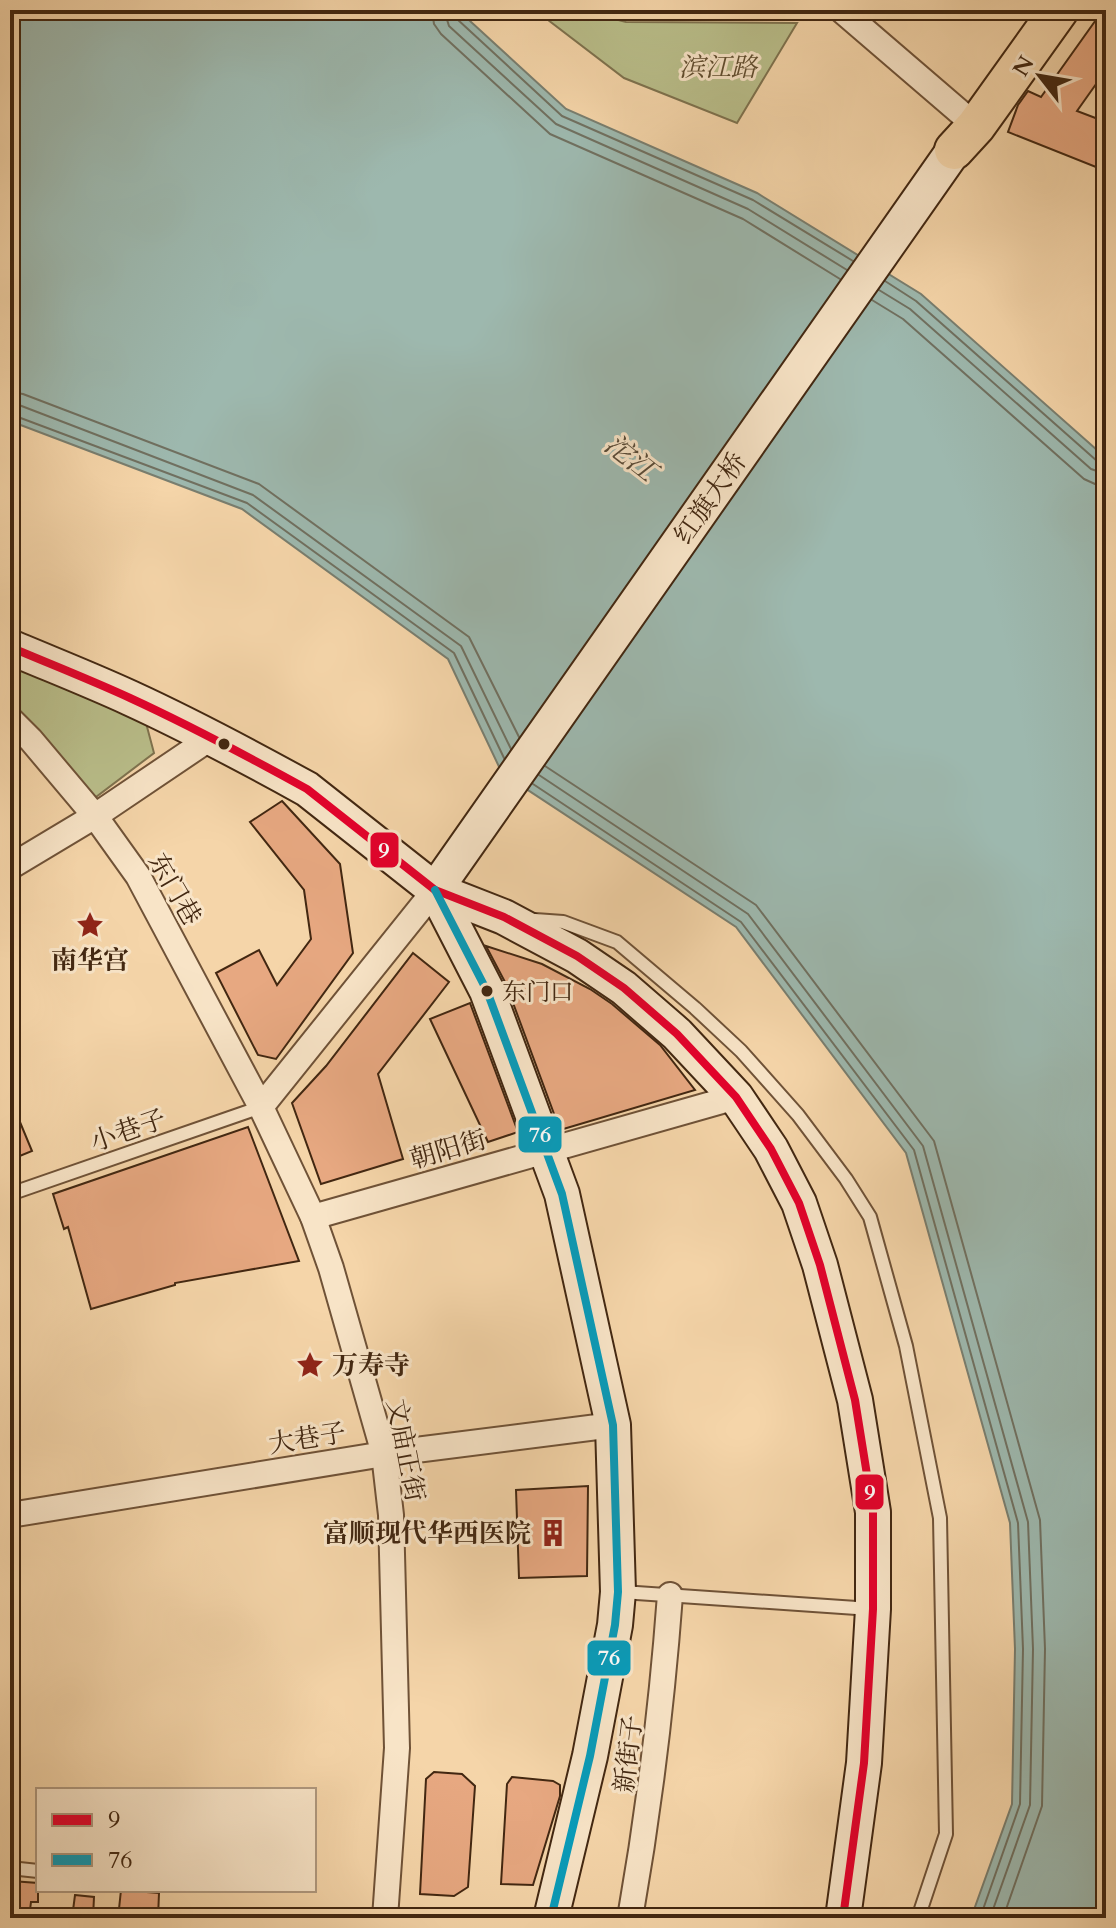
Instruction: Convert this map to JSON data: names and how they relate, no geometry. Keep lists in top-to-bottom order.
{
  "streets": {
    "street": [
      "红旗大桥",
      "东门巷",
      "朝阳街",
      "大巷子",
      "文庙正街",
      "新街子"
    ],
    "lane": ["小巷子"]
  },
  "crossings": [
    ["东门巷", "小巷子"],
    ["东门巷", "文庙正街"],
    ["小巷子", "文庙正街"],
    ["朝阳街", "文庙正街"],
    ["大巷子", "文庙正街"]
  ],
  "water": ["沱江"],
  "parks": ["滨江路"],
  "places": {
    "place": ["南华宫", "万寿寺"],
    "other": ["东门口"],
    "building": ["富顺现代华西医院"]
  },
  "lines": ["transit line 9", "transit line 76"],
  "legend": ["9", "76"],
  "north": "top left"
}
